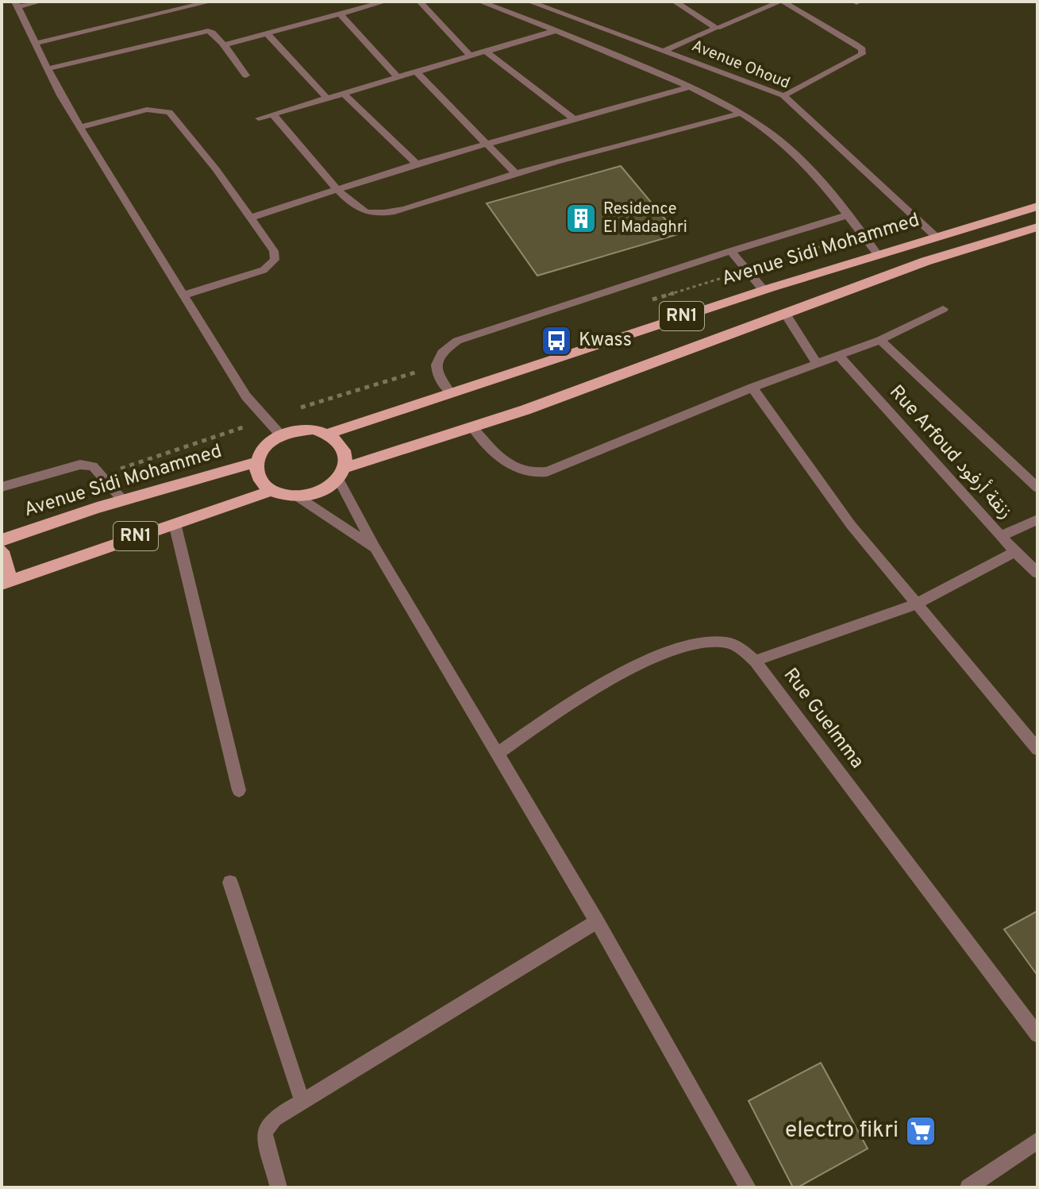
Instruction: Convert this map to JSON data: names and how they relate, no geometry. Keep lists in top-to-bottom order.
{
  "streets": {
    "main road": ["Avenue Sidi Mohammed", "RN1"],
    "street": ["Avenue Ohoud", "Rue Arfoud زنقة أرفود", "Rue Guelmma"]
  },
  "crossings": [
    ["Avenue Ohoud", "Avenue Sidi Mohammed"],
    ["Avenue Sidi Mohammed", "RN1"]
  ],
  "places": {
    "building": ["Residence El Madaghri"],
    "bus stop": ["Kwass"],
    "supermarket": ["electro fikri"]
  }
}
